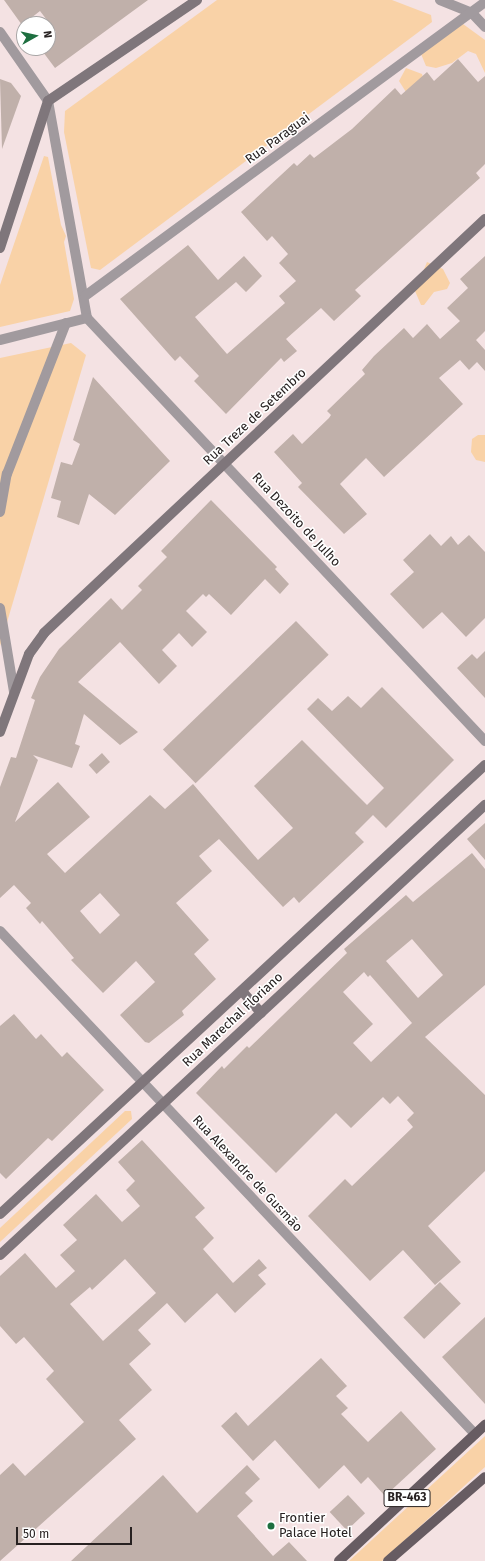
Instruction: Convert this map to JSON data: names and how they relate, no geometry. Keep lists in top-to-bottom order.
{
  "streets": {
    "main road": ["Rua Treze de Setembro", "Rua Marechal Floriano", "BR-463"],
    "street": ["Rua Paraguai", "Rua Dezoito de Julho", "Rua Alexandre de Gusmão"]
  },
  "crossings": [
    ["Rua Treze de Setembro", "Rua Dezoito de Julho"],
    ["Rua Marechal Floriano", "Rua Alexandre de Gusmão"],
    ["Rua Alexandre de Gusmão", "BR-463"]
  ],
  "places": ["Frontier Palace Hotel"],
  "scale_bar": "50 m",
  "north": "right"
}
